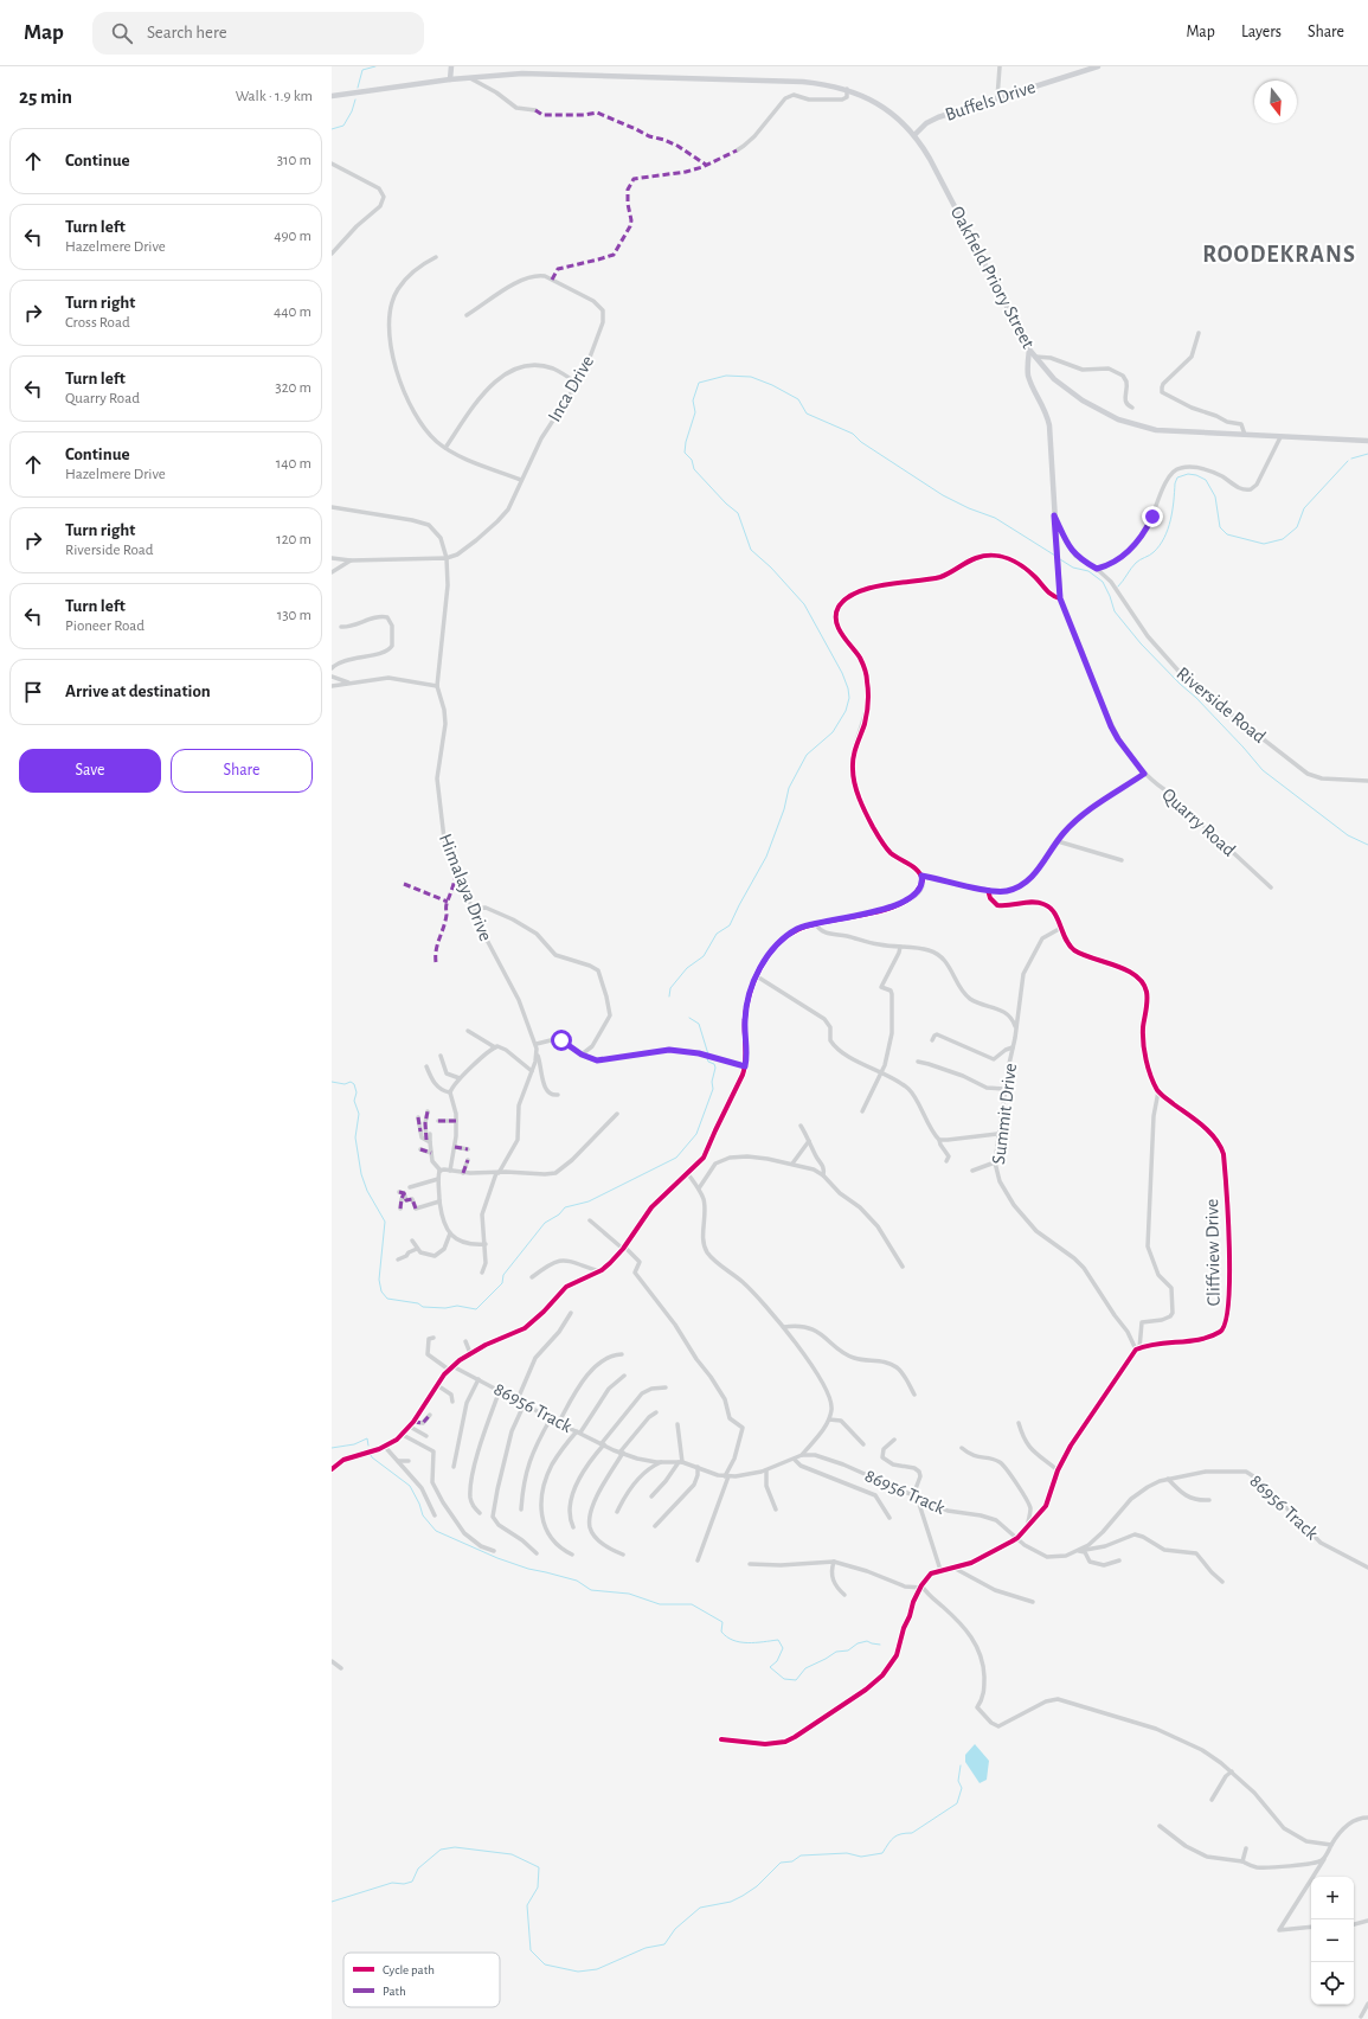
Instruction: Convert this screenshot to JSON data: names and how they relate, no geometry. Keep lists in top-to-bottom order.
{
  "streets": {
    "street": [
      "Buffels Drive",
      "Oakfield Priory Street",
      "Inca Drive",
      "Riverside Road",
      "Quarry Road",
      "Himalaya Drive",
      "Summit Drive",
      "Cliffview Drive",
      "86956 Track"
    ]
  },
  "crossings": [
    ["Buffels Drive", "Oakfield Priory Street"],
    ["Inca Drive", "Himalaya Drive"],
    ["Summit Drive", "Cliffview Drive"]
  ],
  "districts": ["ROODEKRANS"],
  "legend": ["Cycle path", "Path"],
  "north": "bottom",
  "page": {
    "header": "Map",
    "search": "Search here",
    "nav": ["Map", "Layers", "Share"],
    "heading": ["25 min", "Walk · 1.9 km"],
    "list": [
      ["Continue", "310 m"],
      ["Turn left", "Hazelmere Drive", "490 m"],
      ["Turn right", "Cross Road", "440 m"],
      ["Turn left", "Quarry Road", "320 m"],
      ["Continue", "Hazelmere Drive", "140 m"],
      ["Turn right", "Riverside Road", "120 m"],
      ["Turn left", "Pioneer Road", "130 m"],
      "Arrive at destination"
    ],
    "buttons": ["Save", "Share"],
    "map_buttons": ["+", "−"]
  }
}
